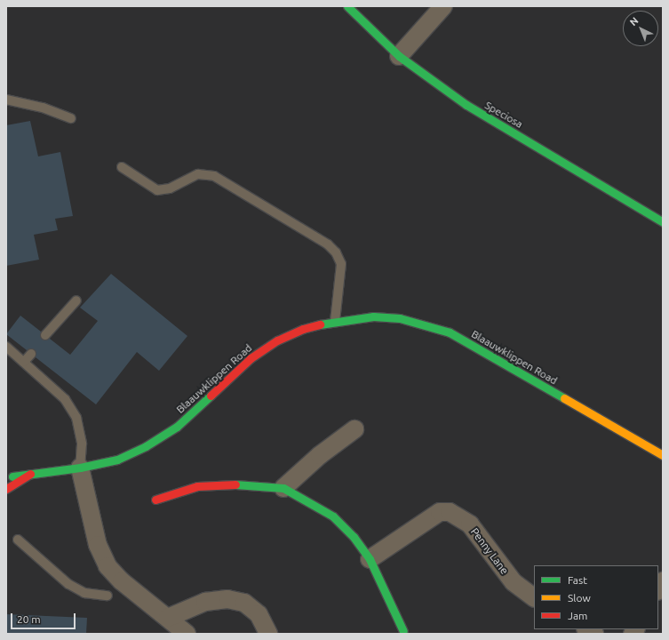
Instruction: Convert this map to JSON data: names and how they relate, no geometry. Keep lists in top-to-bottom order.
{
  "streets": {
    "street": ["Speciosa", "Blaauwklippen Road", "Penny Lane"]
  },
  "legend": ["Fast", "Slow", "Jam"],
  "scale_bar": "20 m",
  "north": "top left"
}
